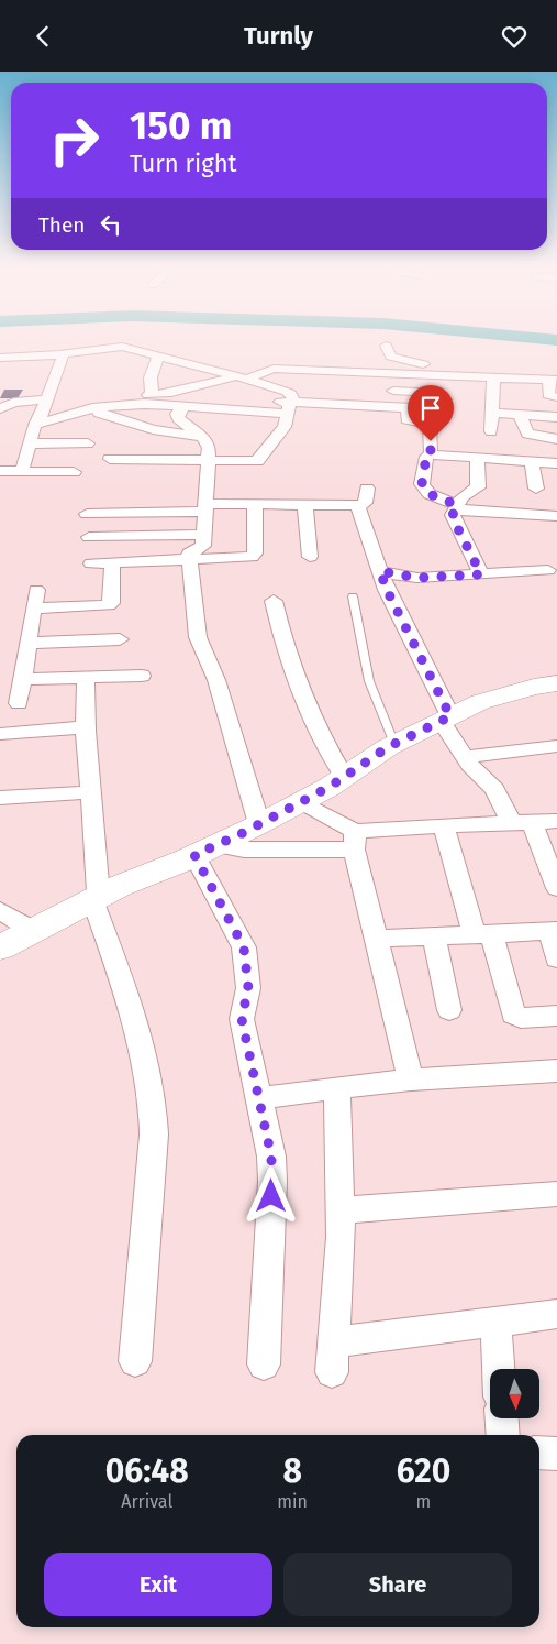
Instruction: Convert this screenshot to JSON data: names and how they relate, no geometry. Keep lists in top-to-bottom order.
{
  "north": "bottom",
  "page": {
    "header": "Turnly",
    "turn": ["150 m", "Turn right"],
    "then": "Then",
    "eta": [
      "06:48",
      "Arrival",
      "8",
      "min",
      "620",
      "m"
    ],
    "buttons": ["Exit", "Share"]
  }
}
